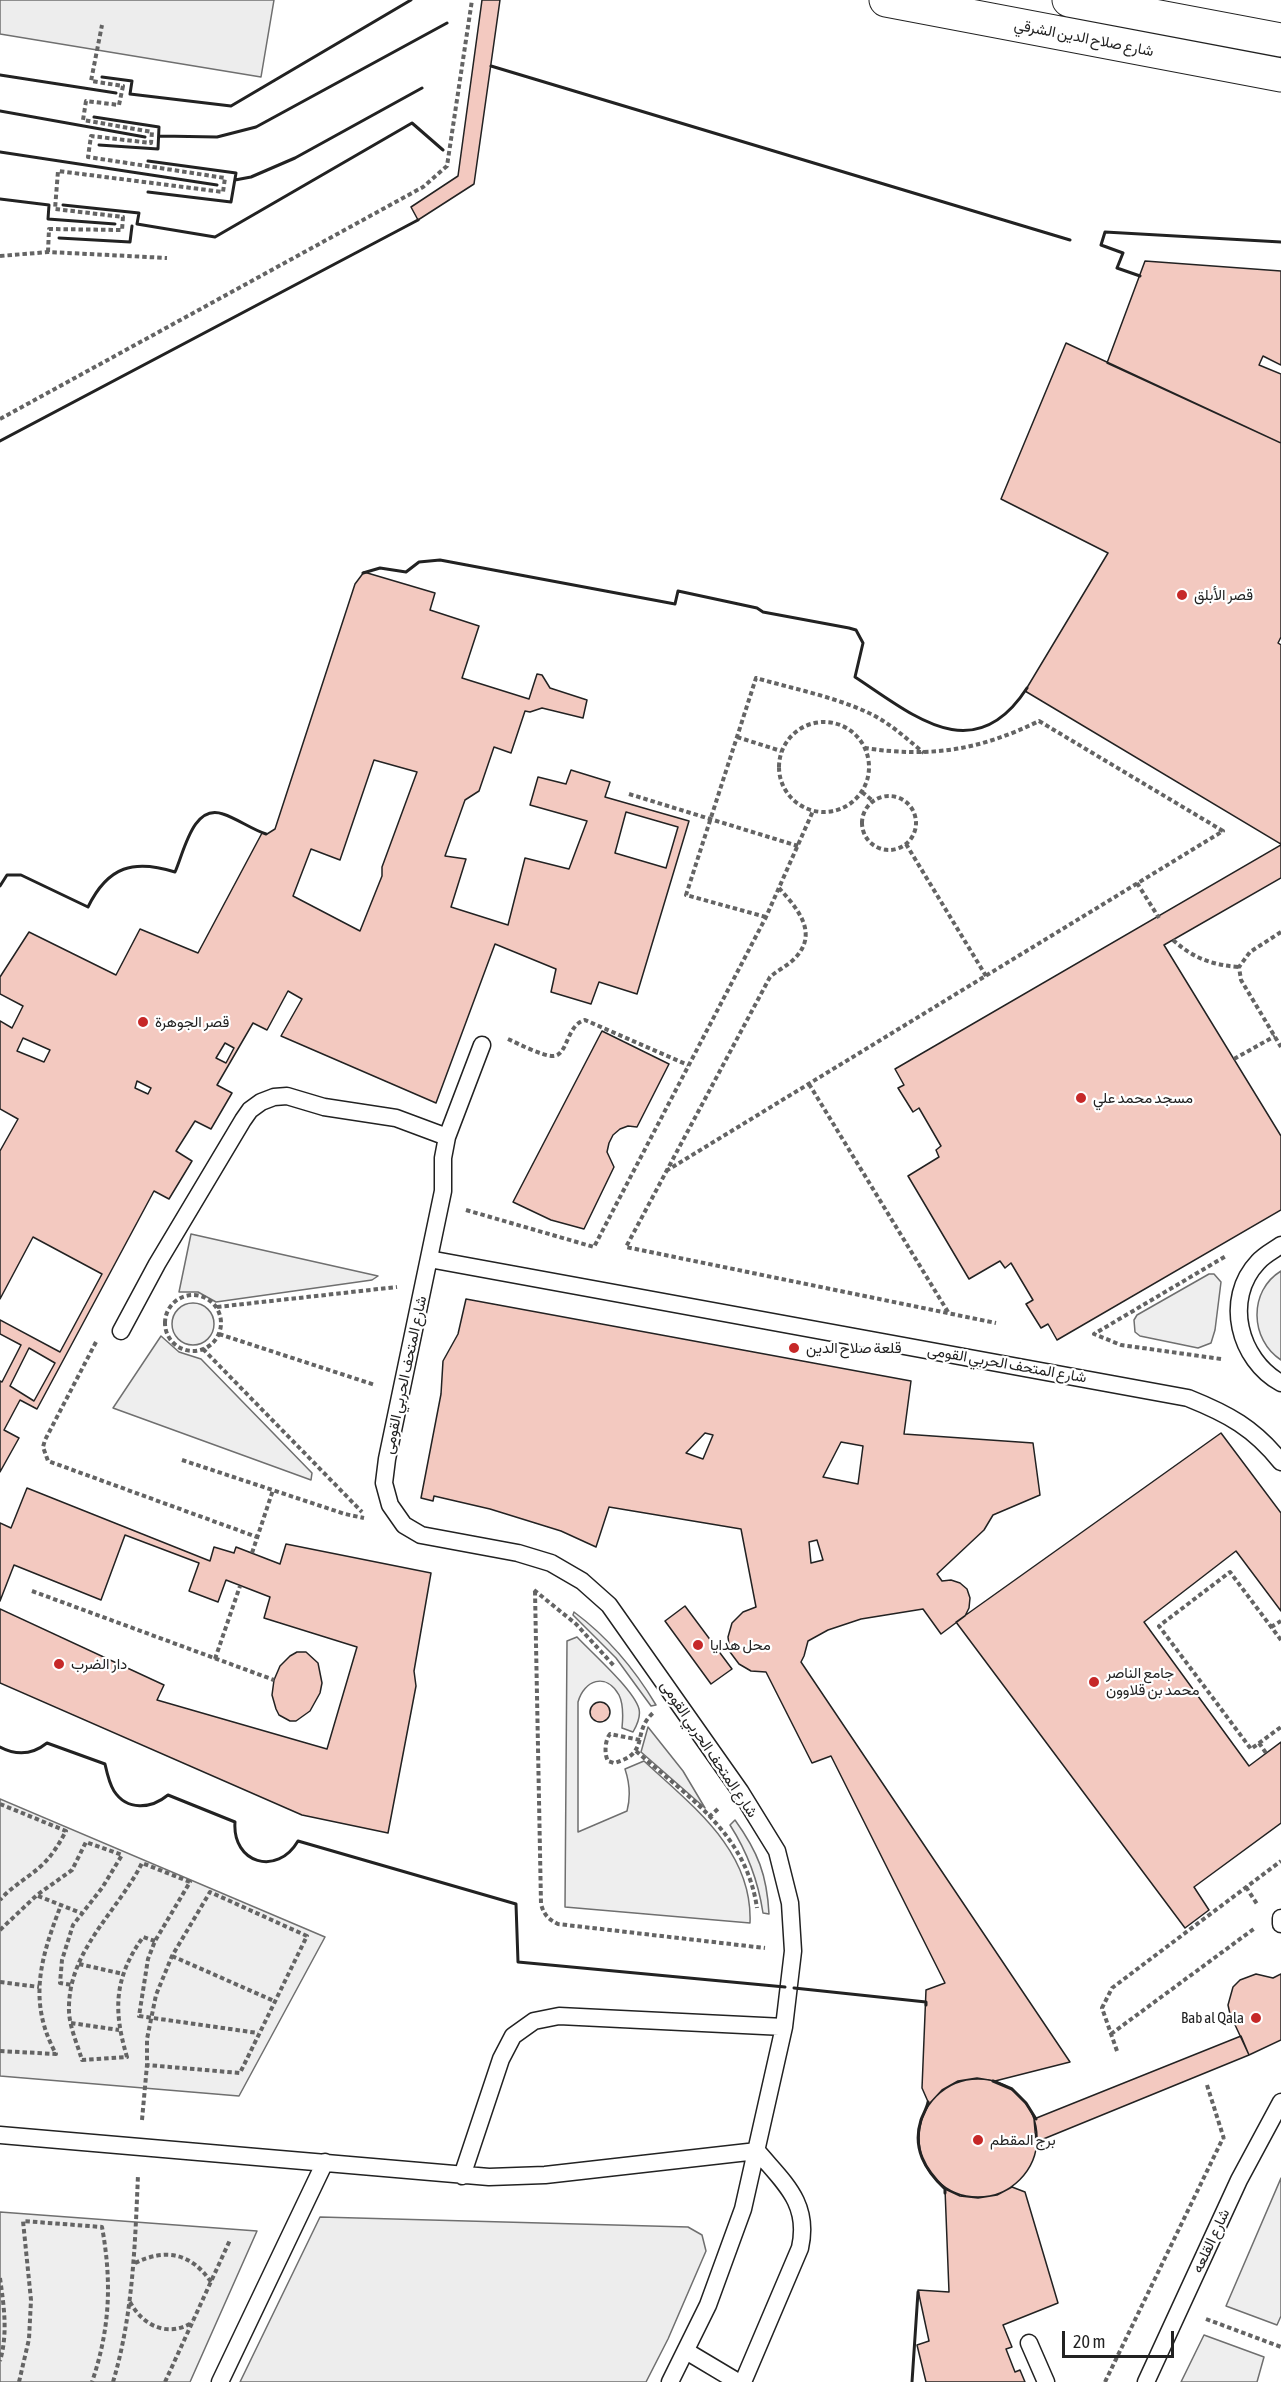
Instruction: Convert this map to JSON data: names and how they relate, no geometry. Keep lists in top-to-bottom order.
{
  "streets": {
    "main road": ["شارع صلاح الدين الشرقي"],
    "lane": ["شارع المتحف الحربي القومى", "شارع القلعه"]
  },
  "places": [
    "قصر الأبلق",
    "قصر الجوهرة",
    "مسجد محمد علي",
    "قلعة صلاح الدين",
    "محل هدايا",
    "دار الضرب",
    "جامع الناصر محمد بن قلاوون",
    "Bab al Qala",
    "برج المقطم"
  ],
  "scale_bar": "20 m"
}
